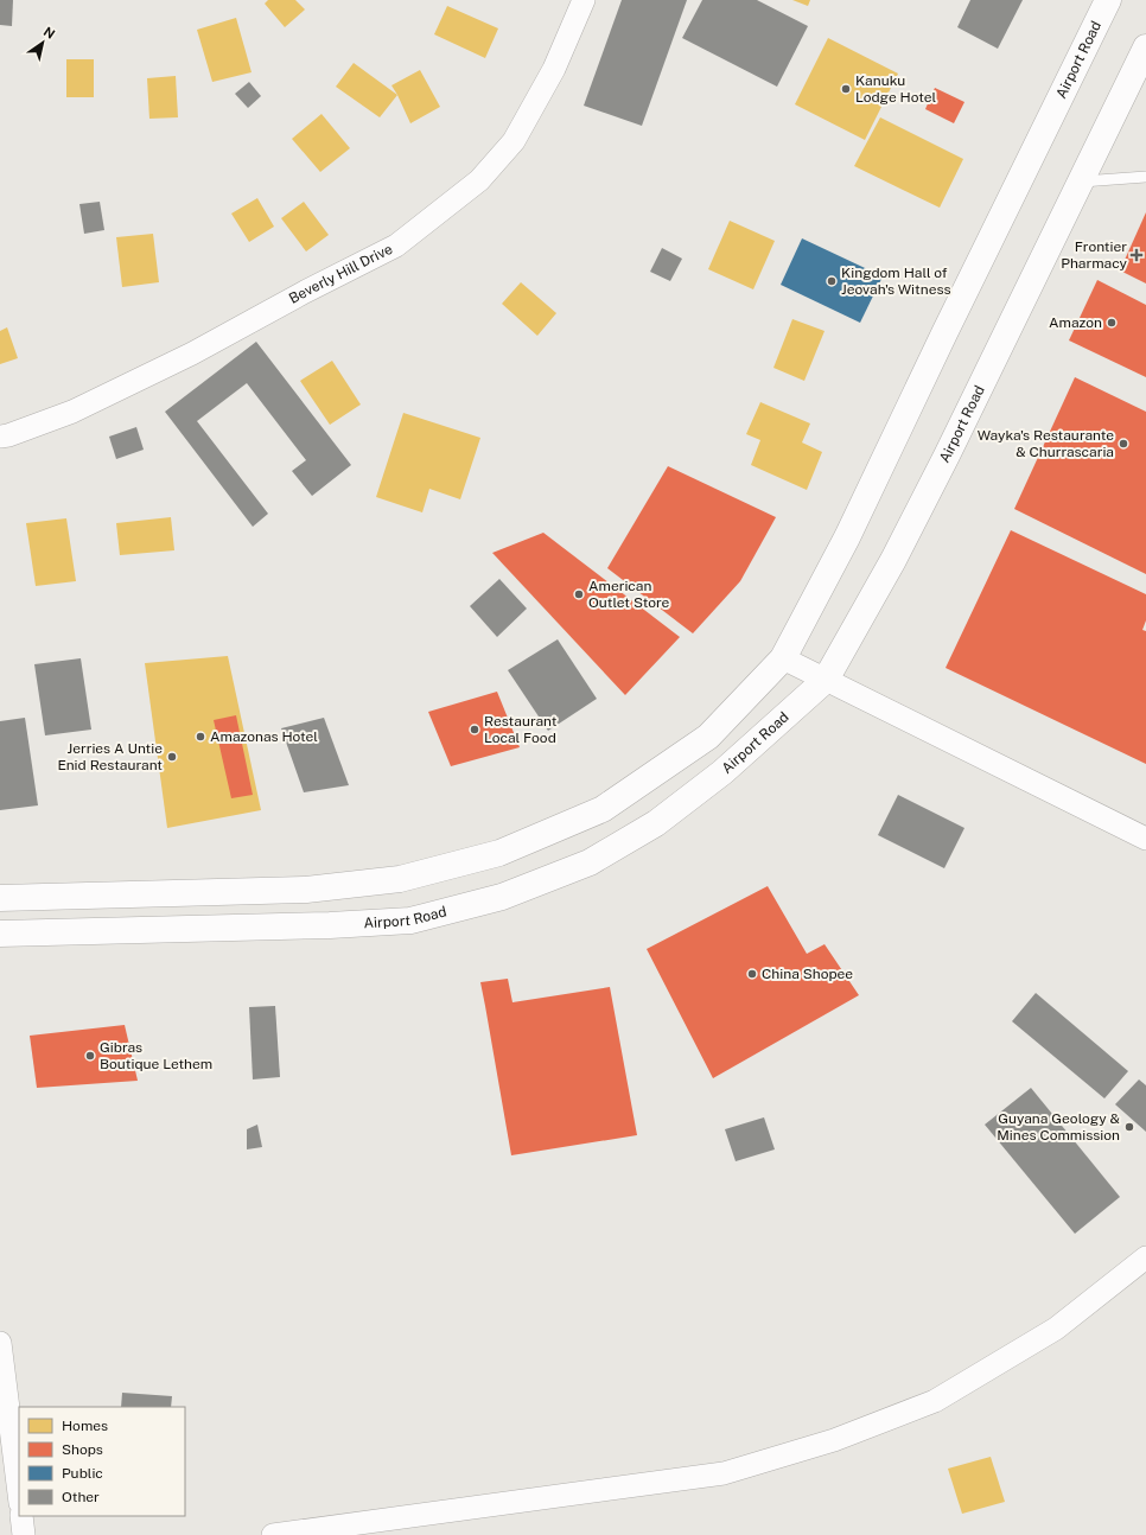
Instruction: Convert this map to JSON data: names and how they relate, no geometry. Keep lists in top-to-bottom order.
{
  "streets": {
    "street": ["Airport Road", "Beverly Hill Drive"]
  },
  "places": {
    "other": [
      "Kanuku Lodge Hotel",
      "Kingdom Hall of Jeovah's Witness",
      "Amazon",
      "Wayka's Restaurante & Churrascaria",
      "American Outlet Store",
      "Restaurant Local Food",
      "Amazonas Hotel",
      "Jerries A Untie Enid Restaurant",
      "China Shopee",
      "Gibras Boutique Lethem",
      "Guyana Geology & Mines Commission"
    ],
    "health": ["Frontier Pharmacy"]
  },
  "legend": [
    "Homes",
    "Shops",
    "Public",
    "Other"
  ],
  "north": "top right"
}
